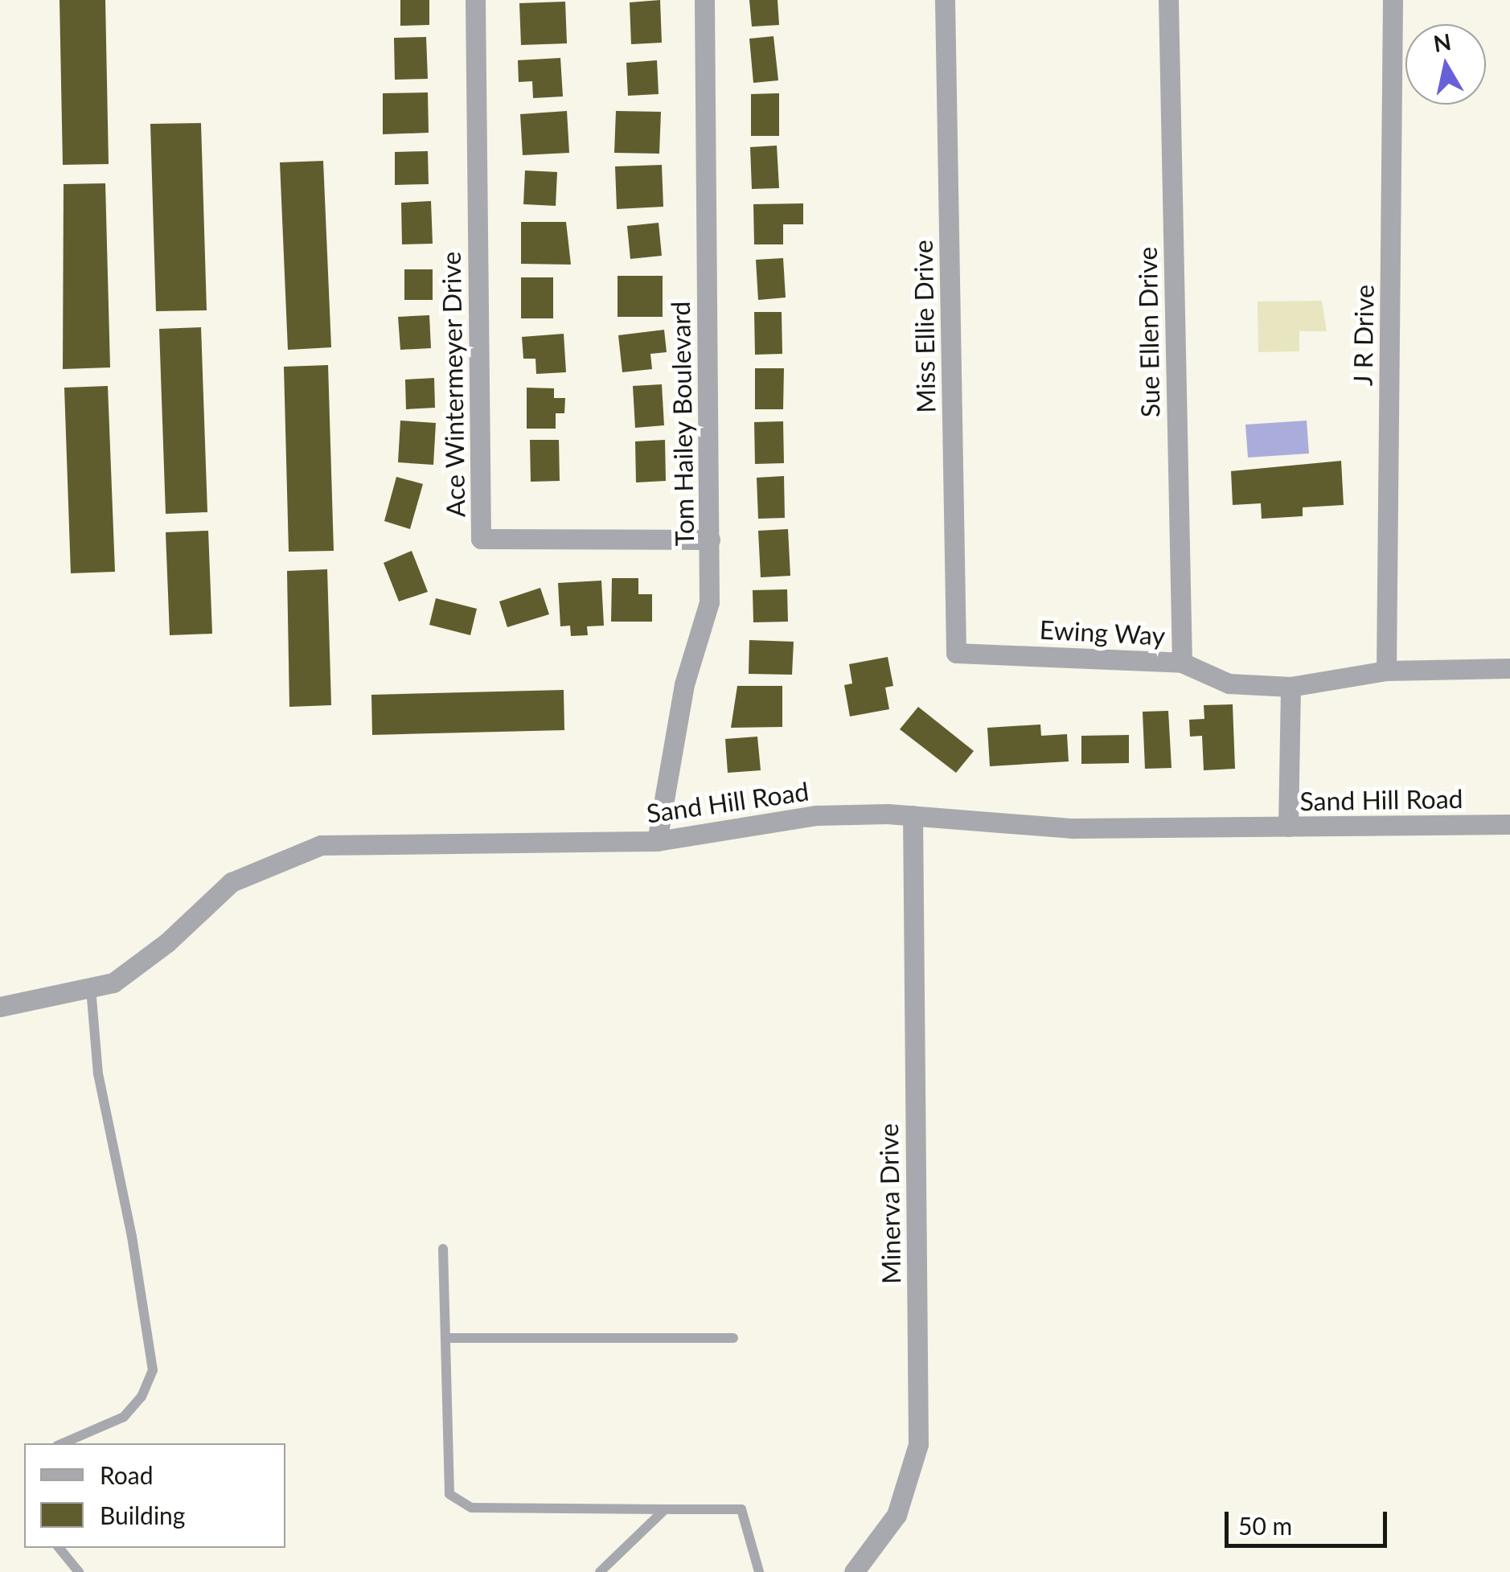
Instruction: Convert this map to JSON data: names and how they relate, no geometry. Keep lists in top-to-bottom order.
{
  "streets": {
    "street": [
      "Miss Ellie Drive",
      "Sue Ellen Drive",
      "J R Drive",
      "Ace Wintermeyer Drive",
      "Tom Hailey Boulevard",
      "Ewing Way",
      "Sand Hill Road",
      "Minerva Drive"
    ]
  },
  "crossings": [
    ["Miss Ellie Drive", "Ewing Way"],
    ["Sue Ellen Drive", "Ewing Way"],
    ["J R Drive", "Ewing Way"],
    ["Ace Wintermeyer Drive", "Tom Hailey Boulevard"],
    ["Tom Hailey Boulevard", "Sand Hill Road"],
    ["Sand Hill Road", "Minerva Drive"]
  ],
  "legend": ["Road", "Building"],
  "scale_bar": "50 m",
  "north": "top"
}
